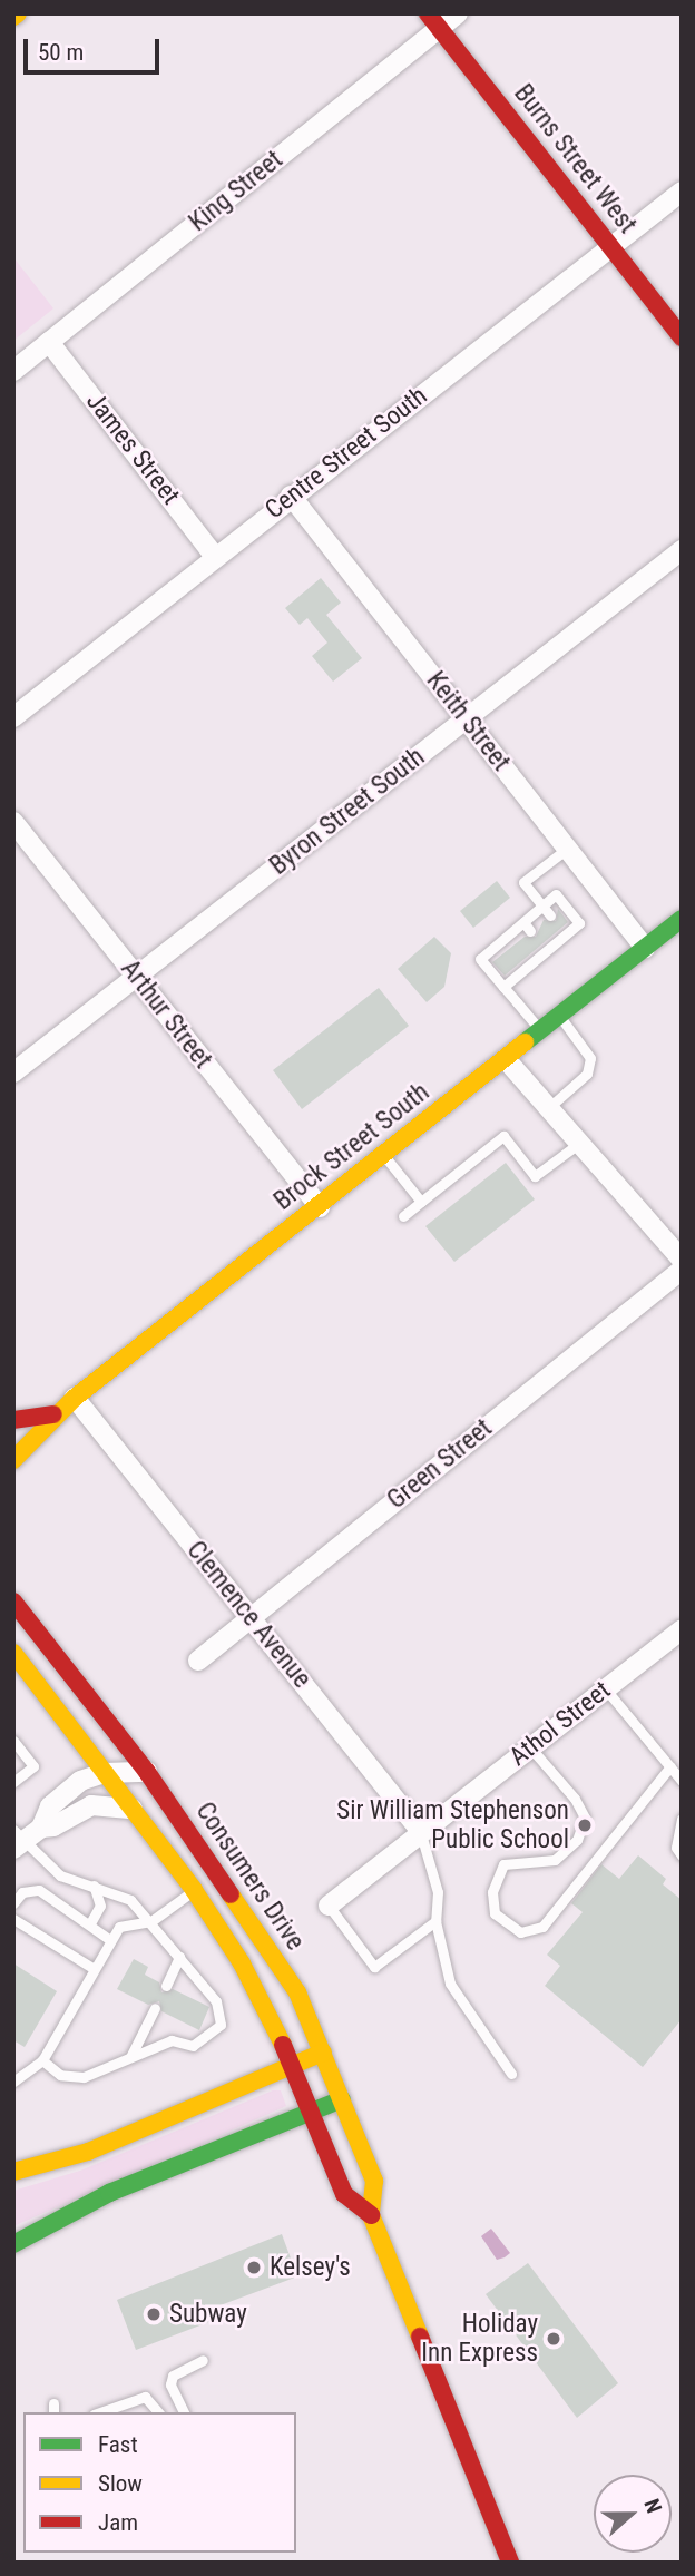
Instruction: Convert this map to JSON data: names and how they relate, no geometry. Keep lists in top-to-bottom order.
{
  "streets": {
    "main road": ["Burns Street West", "Brock Street South", "Consumers Drive"],
    "street": [
      "King Street",
      "James Street",
      "Centre Street South",
      "Keith Street",
      "Byron Street South",
      "Arthur Street",
      "Green Street",
      "Clemence Avenue",
      "Athol Street"
    ]
  },
  "crossings": [
    ["Burns Street West", "King Street"],
    ["Burns Street West", "Centre Street South"],
    ["King Street", "James Street"],
    ["James Street", "Centre Street South"],
    ["Centre Street South", "Keith Street"],
    ["Keith Street", "Byron Street South"],
    ["Keith Street", "Brock Street South"],
    ["Byron Street South", "Arthur Street"],
    ["Arthur Street", "Brock Street South"],
    ["Brock Street South", "Clemence Avenue"],
    ["Green Street", "Clemence Avenue"],
    ["Clemence Avenue", "Athol Street"]
  ],
  "places": [
    "Sir William Stephenson Public School",
    "Kelsey's",
    "Subway",
    "Holiday Inn Express"
  ],
  "legend": ["Fast", "Slow", "Jam"],
  "scale_bar": "50 m",
  "north": "right"
}
